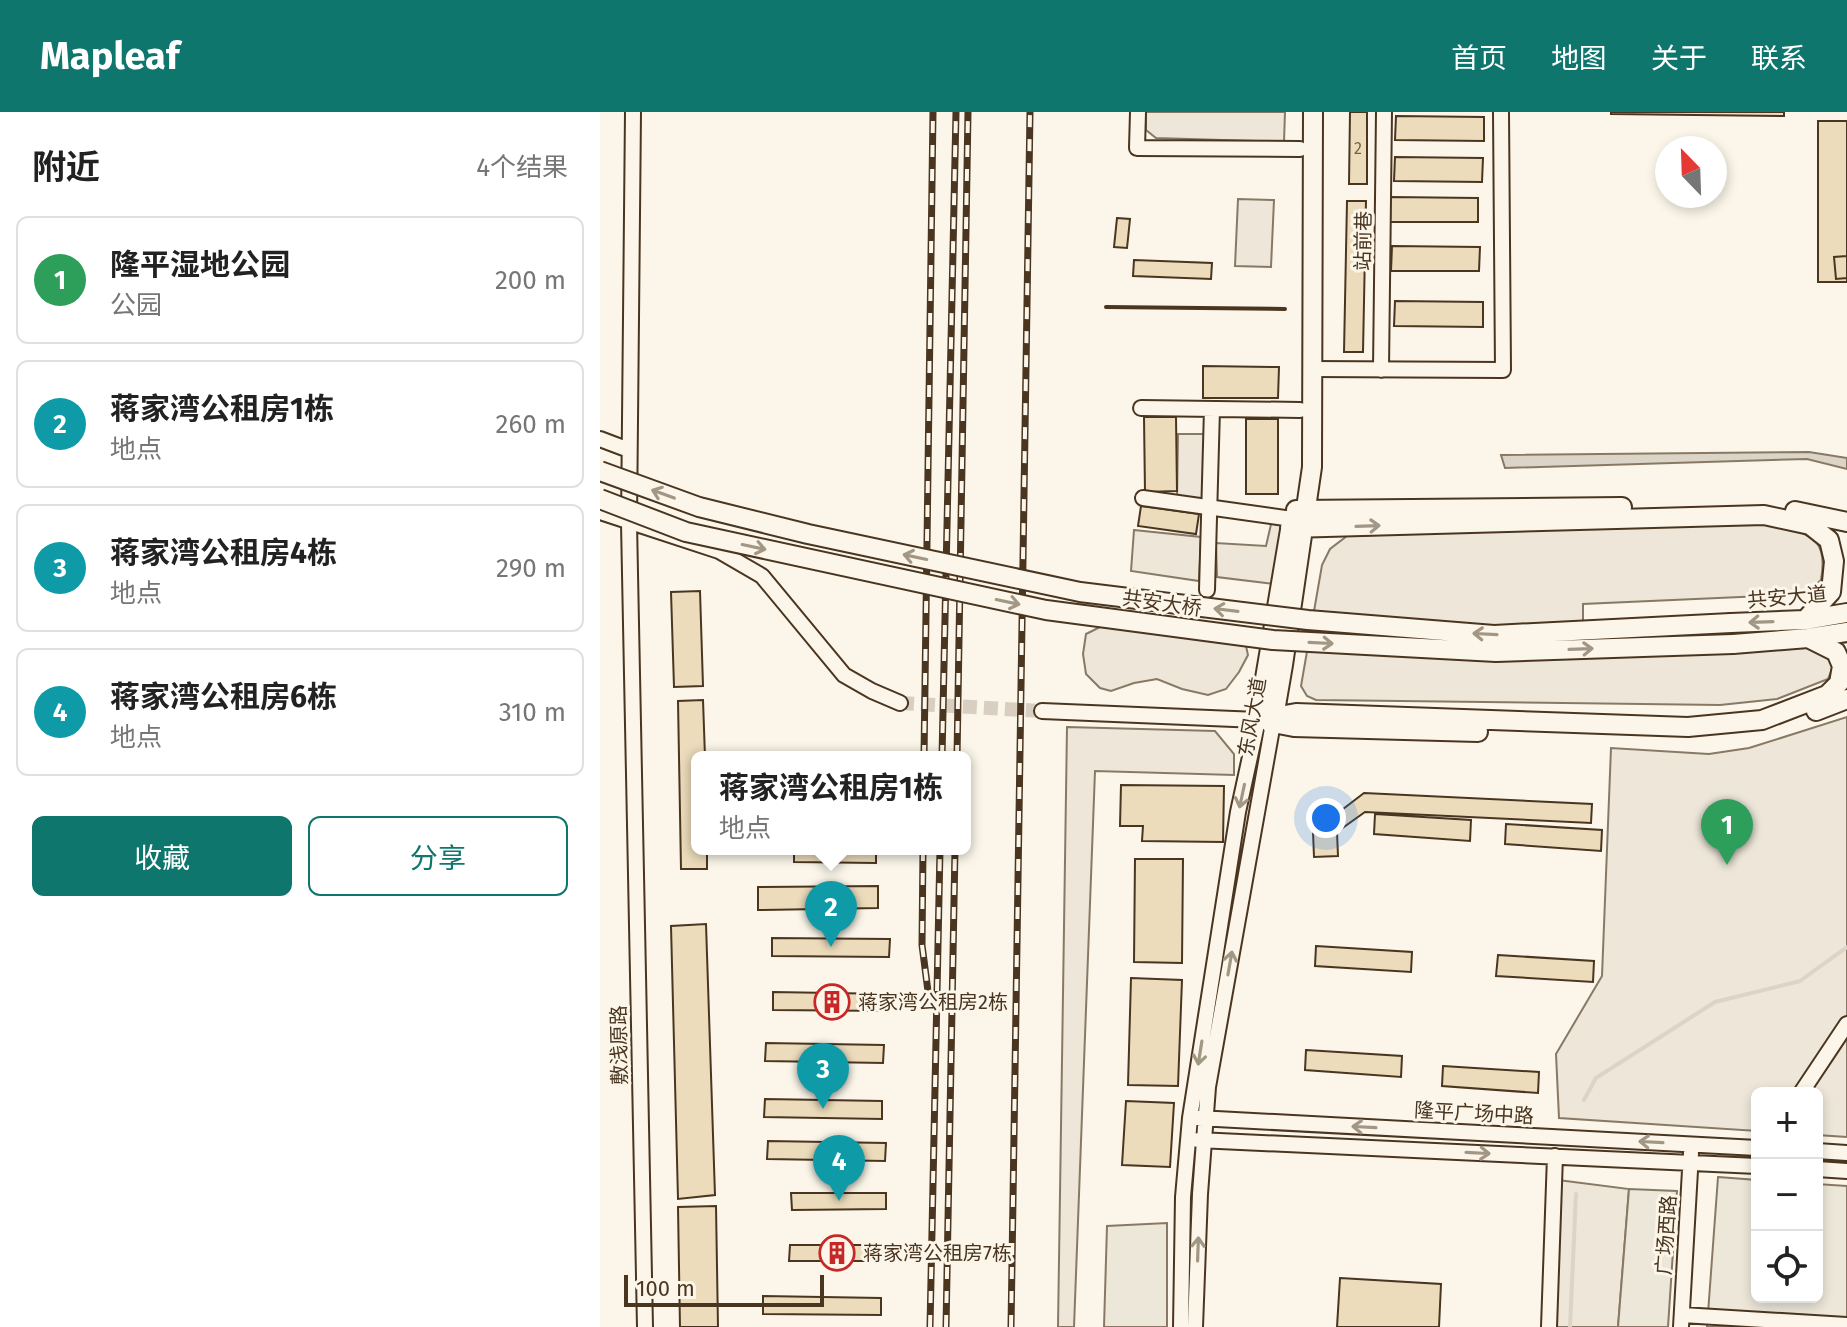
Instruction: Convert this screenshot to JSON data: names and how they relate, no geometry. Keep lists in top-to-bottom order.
{
  "streets": {
    "main road": ["共安大道", "共安大桥"],
    "street": [
      "站前巷",
      "东风大道",
      "敷浅原路",
      "隆平广场中路",
      "广场西路"
    ]
  },
  "crossings": [
    ["共安大道", "共安大桥"],
    ["东风大道", "隆平广场中路"],
    ["隆平广场中路", "广场西路"]
  ],
  "places": {
    "building": ["蒋家湾公租房2栋", "蒋家湾公租房7栋"]
  },
  "house_numbers": ["2"],
  "scale_bar": "100 m",
  "north": "top left",
  "page": {
    "header": "Mapleaf",
    "nav": [
      "首页",
      "地图",
      "关于",
      "联系"
    ],
    "heading": ["附近", "4个结果"],
    "list": [
      {
        "mark": "1",
        "name": "隆平湿地公园",
        "note": "公园",
        "value": "200 m"
      },
      {
        "mark": "2",
        "name": "蒋家湾公租房1栋",
        "note": "地点",
        "value": "260 m"
      },
      {
        "mark": "3",
        "name": "蒋家湾公租房4栋",
        "note": "地点",
        "value": "290 m"
      },
      {
        "mark": "4",
        "name": "蒋家湾公租房6栋",
        "note": "地点",
        "value": "310 m"
      }
    ],
    "popup": ["蒋家湾公租房1栋", "地点"],
    "buttons": ["收藏", "分享"],
    "pins": [
      "1",
      "2",
      "3",
      "4"
    ],
    "map_buttons": ["+", "−"],
    "scale": "100 m"
  }
}
